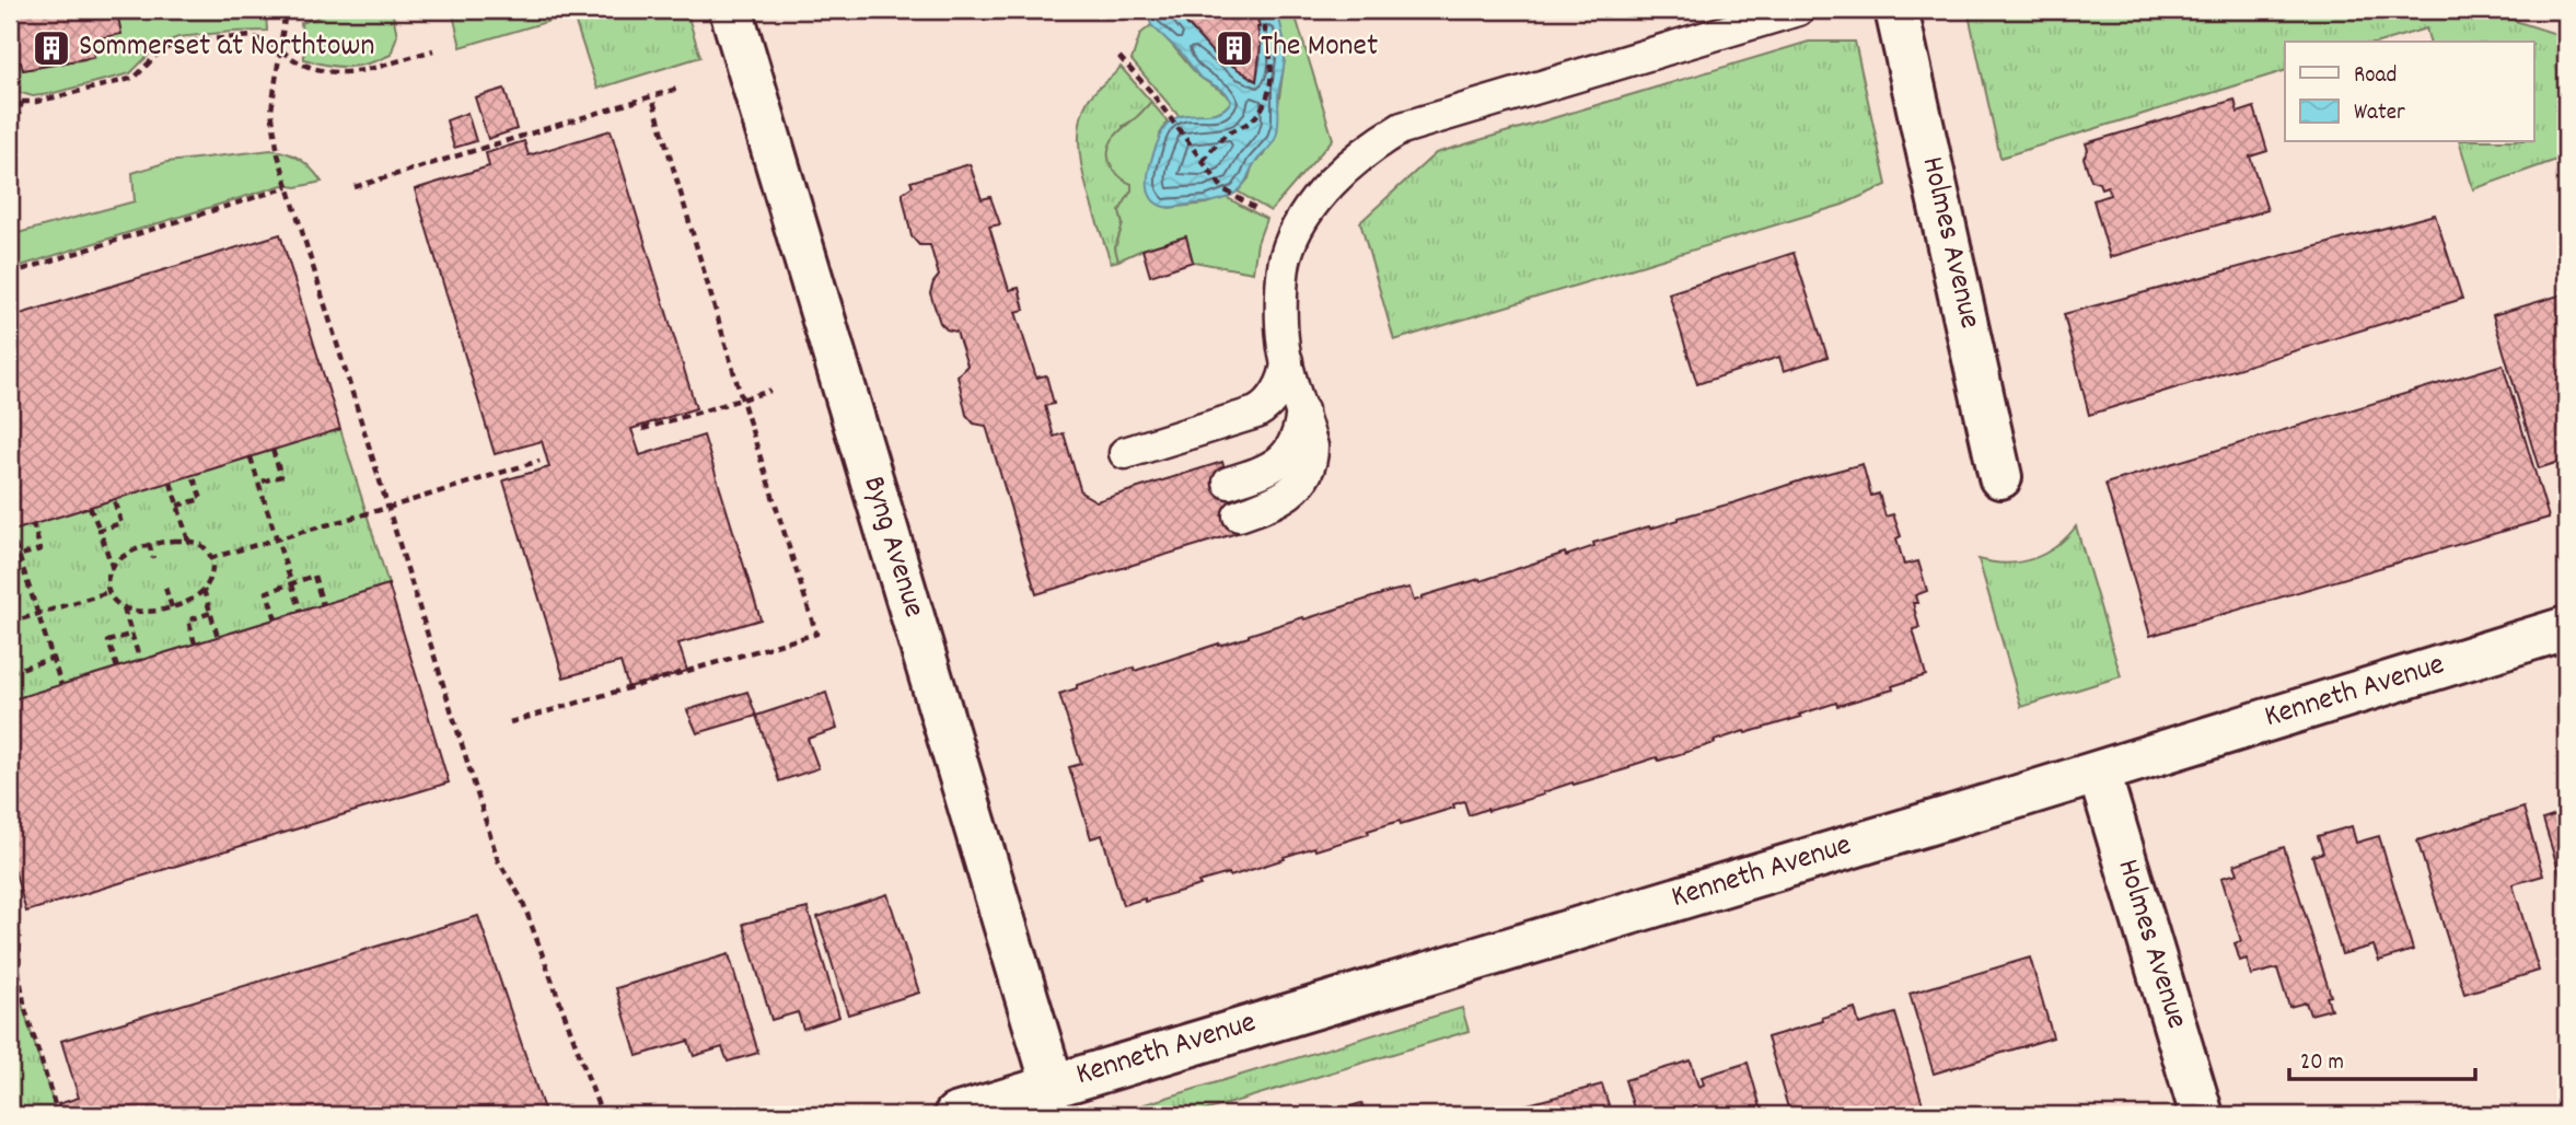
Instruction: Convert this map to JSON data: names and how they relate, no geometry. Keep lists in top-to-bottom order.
{
  "streets": {
    "street": ["Holmes Avenue", "Byng Avenue", "Kenneth Avenue"]
  },
  "crossings": [
    ["Holmes Avenue", "Kenneth Avenue"],
    ["Byng Avenue", "Kenneth Avenue"]
  ],
  "places": {
    "building": ["Sommerset at Northtown", "The Monet"]
  },
  "legend": ["Road", "Water"],
  "scale_bar": "20 m"
}
